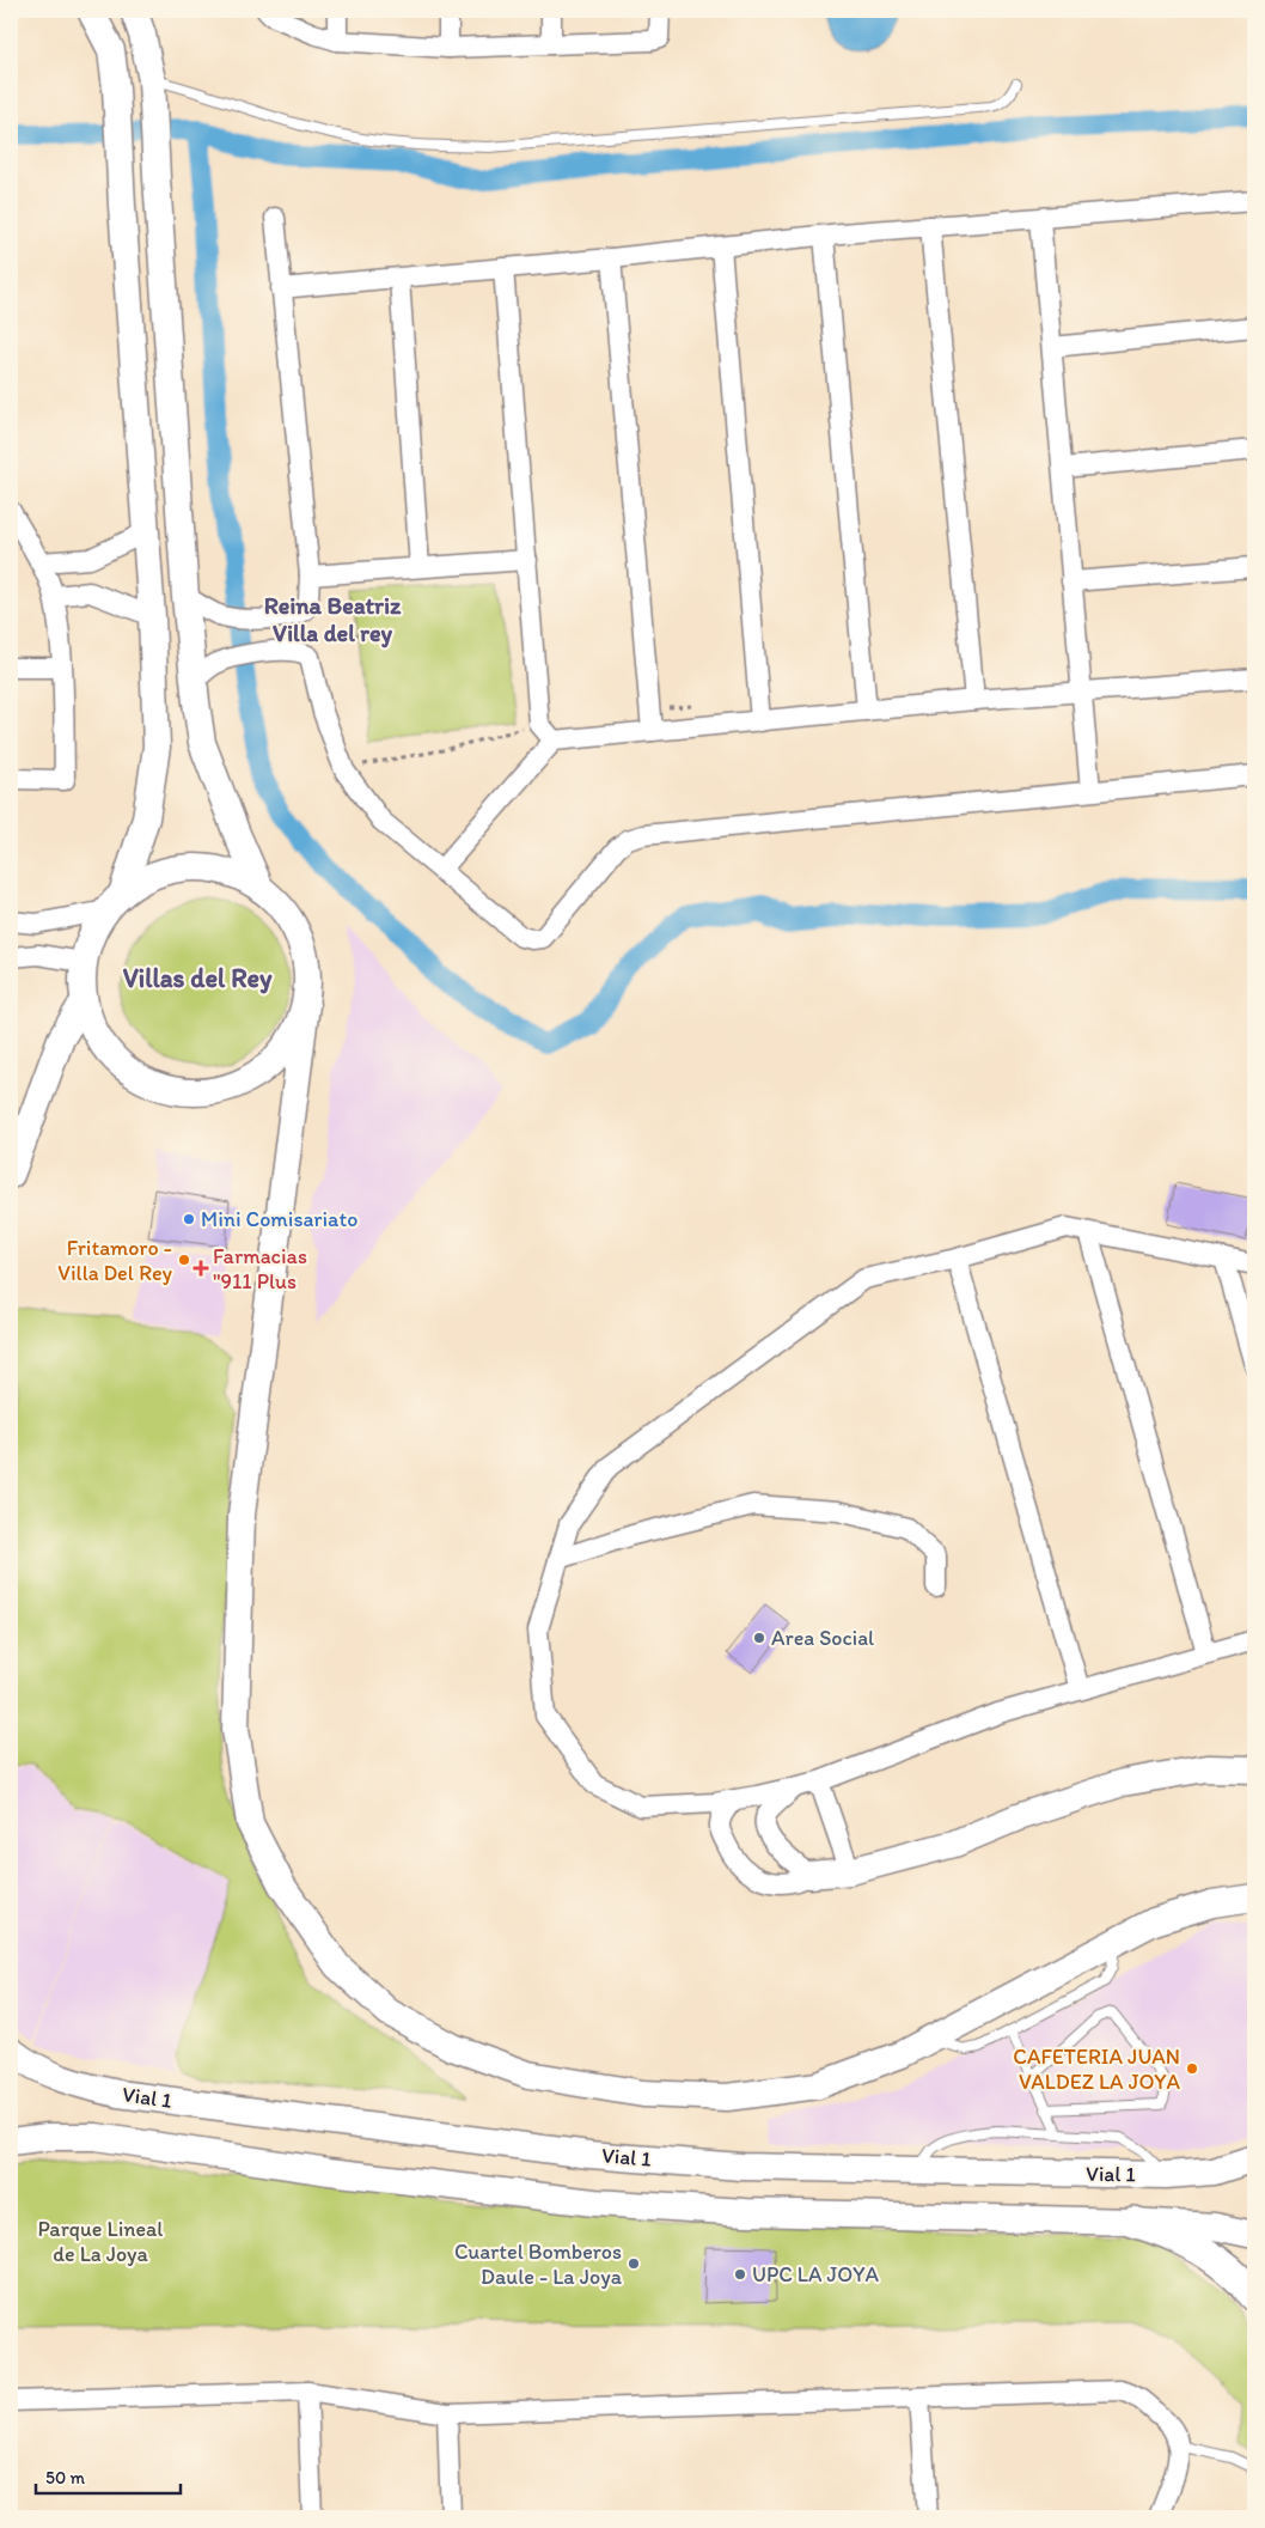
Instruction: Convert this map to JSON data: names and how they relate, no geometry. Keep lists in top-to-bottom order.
{
  "streets": {
    "street": ["Vial 1"]
  },
  "districts": ["Reina Beatriz Villa del rey", "Villas del Rey"],
  "parks": ["Parque Lineal de La Joya"],
  "places": {
    "other": [
      "Mini Comisariato",
      "Fritamoro - Villa Del Rey",
      "Area Social",
      "CAFETERIA JUAN VALDEZ LA JOYA",
      "Cuartel Bomberos Daule - La Joya",
      "UPC LA JOYA"
    ],
    "health": ["Farmacias \"911 Plus"]
  },
  "scale_bar": "50 m"
}
